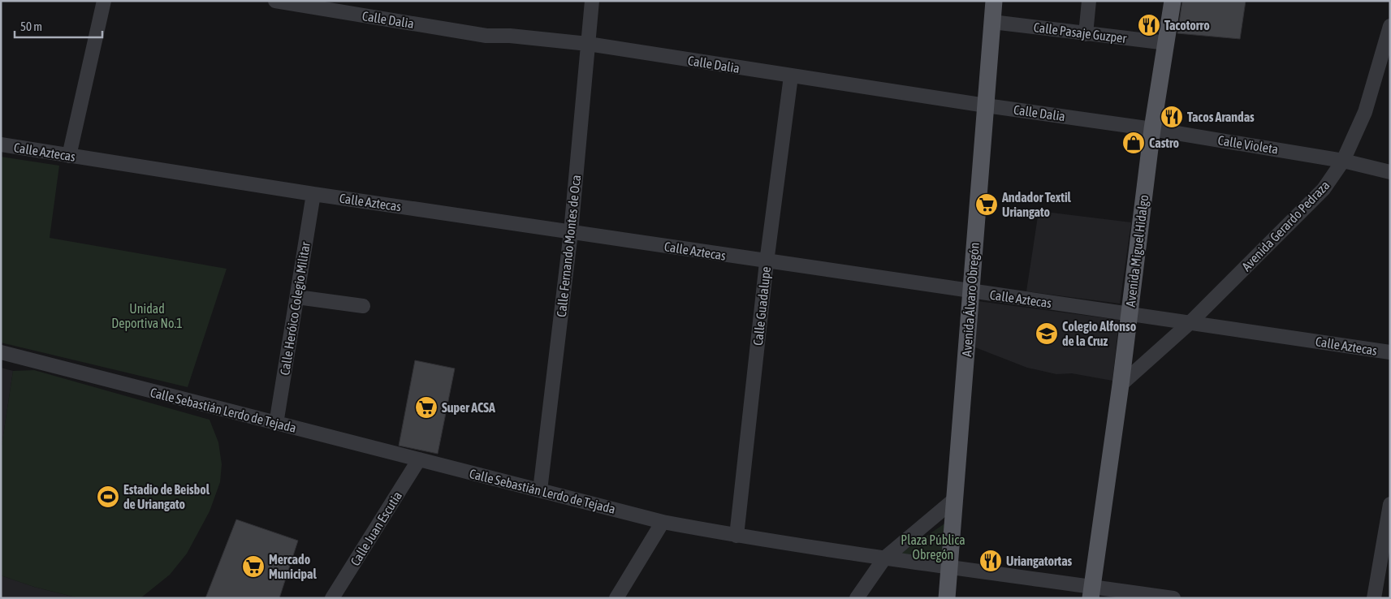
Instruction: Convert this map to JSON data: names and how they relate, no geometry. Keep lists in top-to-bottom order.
{
  "streets": {
    "main road": ["Avenida Miguel Hidalgo", "Avenida Álvaro Obregón"],
    "street": [
      "Calle Dalia",
      "Calle Pasaje Guzper",
      "Calle Violeta",
      "Calle Aztecas",
      "Avenida Gerardo Pedraza",
      "Calle Fernando Montes de Oca",
      "Calle Guadalupe",
      "Calle Heróico Colegio Militar",
      "Calle Sebastián Lerdo de Tejada",
      "Calle Juan Escutia"
    ]
  },
  "crossings": [
    ["Calle Dalia", "Calle Violeta"],
    ["Calle Dalia", "Calle Fernando Montes de Oca"],
    ["Calle Dalia", "Avenida Miguel Hidalgo"],
    ["Calle Dalia", "Avenida Álvaro Obregón"],
    ["Calle Dalia", "Calle Guadalupe"],
    ["Calle Pasaje Guzper", "Avenida Miguel Hidalgo"],
    ["Calle Pasaje Guzper", "Avenida Álvaro Obregón"],
    ["Calle Violeta", "Avenida Gerardo Pedraza"],
    ["Calle Violeta", "Avenida Miguel Hidalgo"],
    ["Calle Aztecas", "Avenida Gerardo Pedraza"],
    ["Calle Aztecas", "Calle Fernando Montes de Oca"],
    ["Calle Aztecas", "Avenida Miguel Hidalgo"],
    ["Calle Aztecas", "Avenida Álvaro Obregón"],
    ["Calle Aztecas", "Calle Guadalupe"],
    ["Calle Aztecas", "Calle Heróico Colegio Militar"],
    ["Avenida Gerardo Pedraza", "Avenida Miguel Hidalgo"],
    ["Calle Fernando Montes de Oca", "Calle Sebastián Lerdo de Tejada"],
    ["Avenida Miguel Hidalgo", "Calle Sebastián Lerdo de Tejada"],
    ["Avenida Álvaro Obregón", "Calle Sebastián Lerdo de Tejada"],
    ["Calle Guadalupe", "Calle Sebastián Lerdo de Tejada"],
    ["Calle Heróico Colegio Militar", "Calle Sebastián Lerdo de Tejada"],
    ["Calle Sebastián Lerdo de Tejada", "Calle Juan Escutia"]
  ],
  "parks": ["Unidad Deportiva No.1", "Plaza Pública Obregón"],
  "places": {
    "restaurant": ["Tacotorro", "Tacos Arandas", "Uriangatortas"],
    "shop": ["Castro"],
    "supermarket": ["Andador Textil Uriangato", "Super ACSA", "Mercado Municipal"],
    "school or university": ["Colegio Alfonso de la Cruz"],
    "sports": ["Estadio de Beisbol de Uriangato"]
  },
  "scale_bar": "50 m"
}
